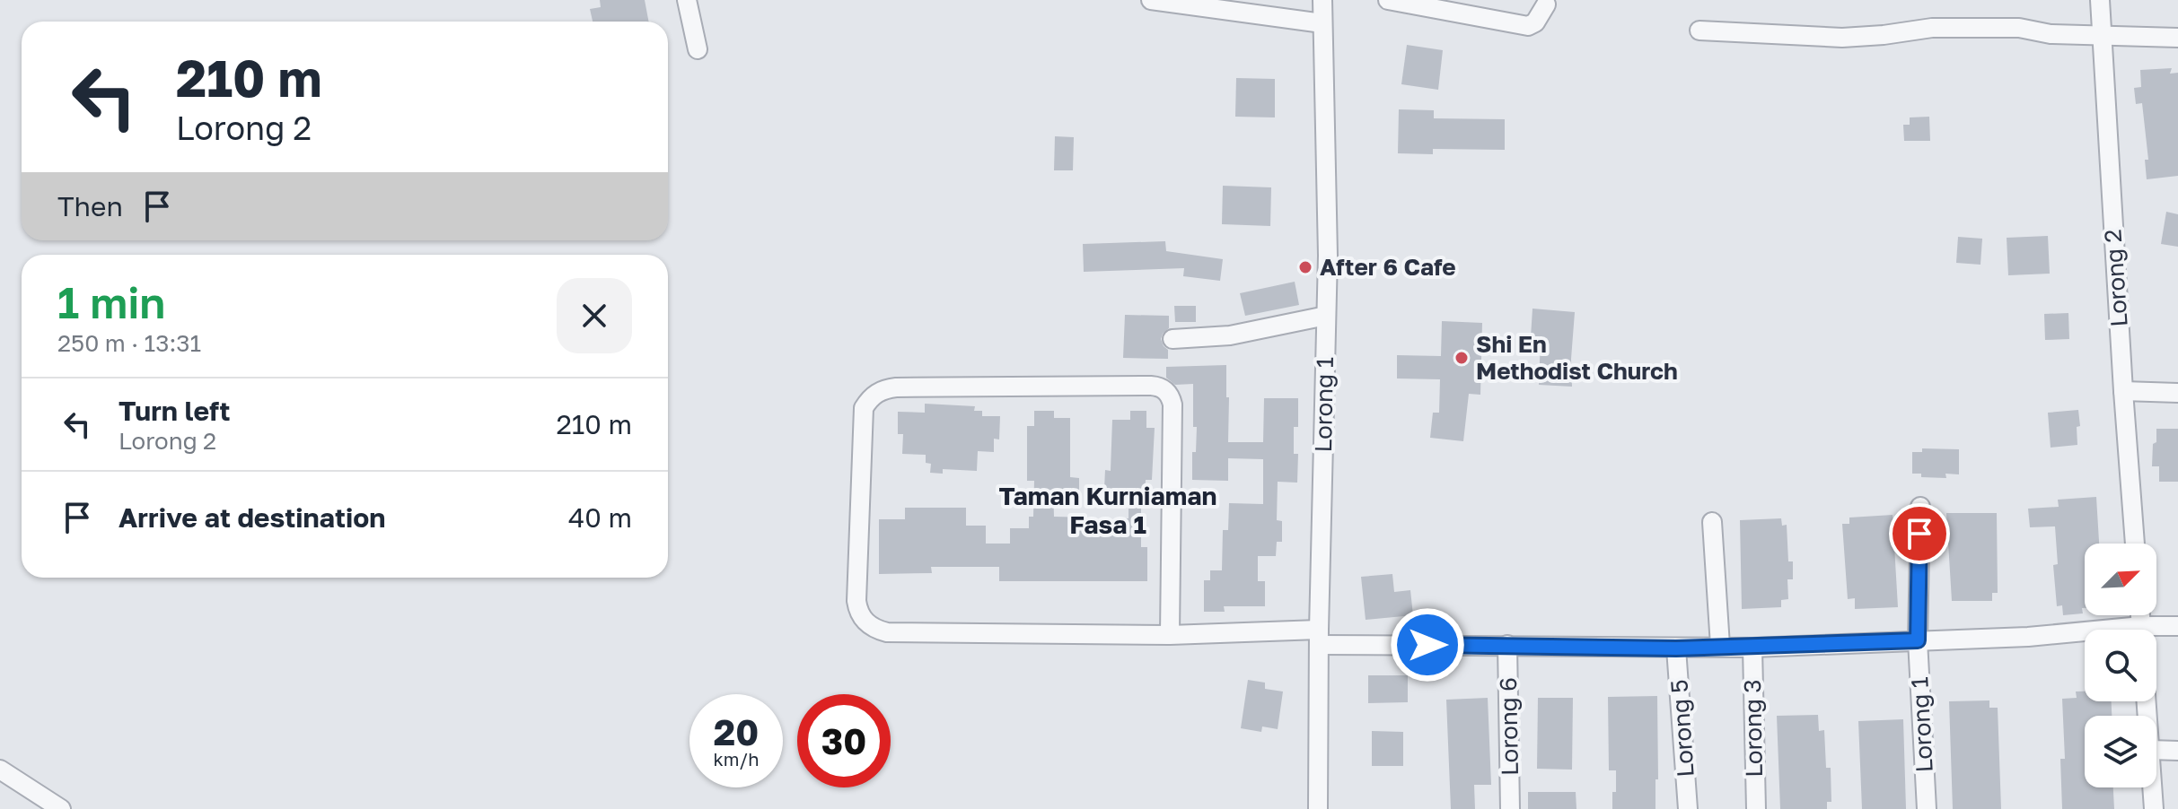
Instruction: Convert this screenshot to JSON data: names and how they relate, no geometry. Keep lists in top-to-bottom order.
{
  "streets": {
    "street": [
      "Lorong 2",
      "Lorong 1",
      "Lorong 6",
      "Lorong 5",
      "Lorong 3"
    ]
  },
  "districts": ["Taman Kurniaman Fasa 1"],
  "places": ["After 6 Cafe", "Shi En Methodist Church"],
  "north": "top right",
  "page": {
    "turn": ["210 m", "Lorong 2"],
    "then": "Then",
    "heading": ["1 min", "250 m · 13:31"],
    "list": [
      {
        "name": "Turn left",
        "note": "Lorong 2",
        "value": "210 m"
      },
      {
        "name": "Arrive at destination",
        "value": "40 m"
      }
    ],
    "speed": "20 km/h",
    "limit": "30"
  }
}
